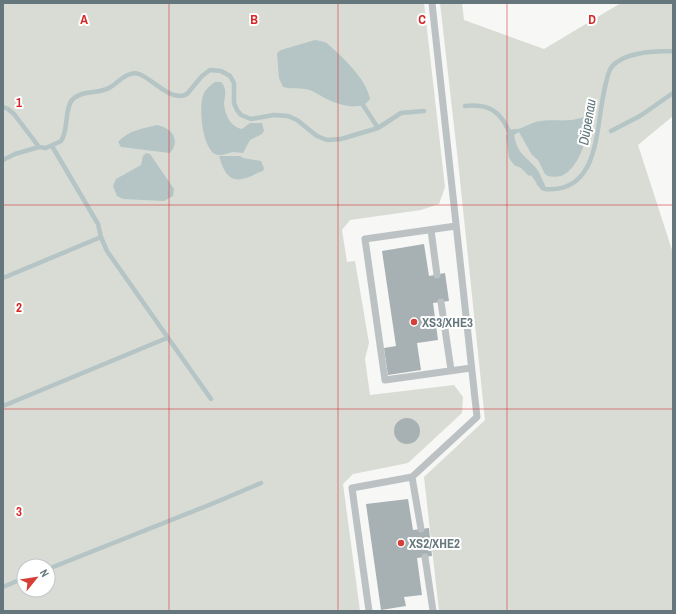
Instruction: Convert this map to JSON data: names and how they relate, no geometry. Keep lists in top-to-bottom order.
{
  "water": ["Düpenau"],
  "places": ["XS3/XHE3", "XS2/XHE2"],
  "north": "top right",
  "grid": {
    "columns": [
      "A",
      "B",
      "C",
      "D"
    ],
    "rows": ["1", "2", "3"]
  }
}
